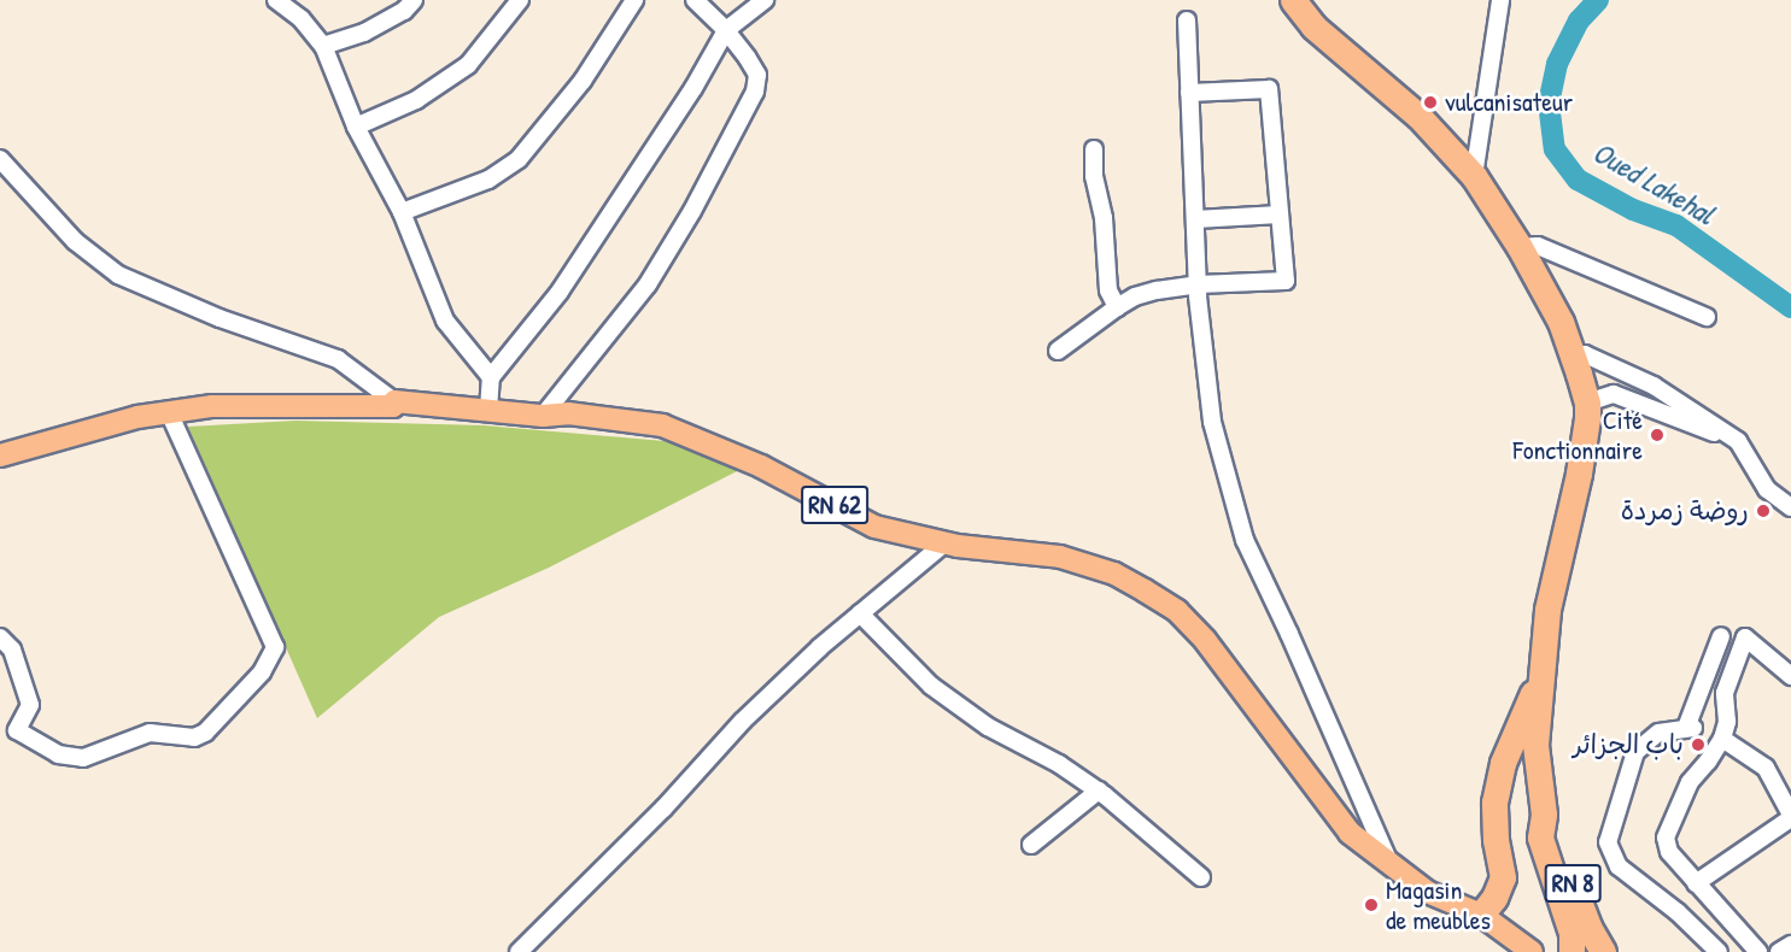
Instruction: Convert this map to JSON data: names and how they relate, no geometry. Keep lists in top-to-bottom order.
{
  "streets": {
    "highway": ["RN 8"],
    "main road": ["RN 62"]
  },
  "water": ["Oued Lakehal"],
  "places": [
    "vulcanisateur",
    "Cité Fonctionnaire",
    "روضة زمردة",
    "باب الجزائر",
    "Magasin de meubles"
  ]
}
